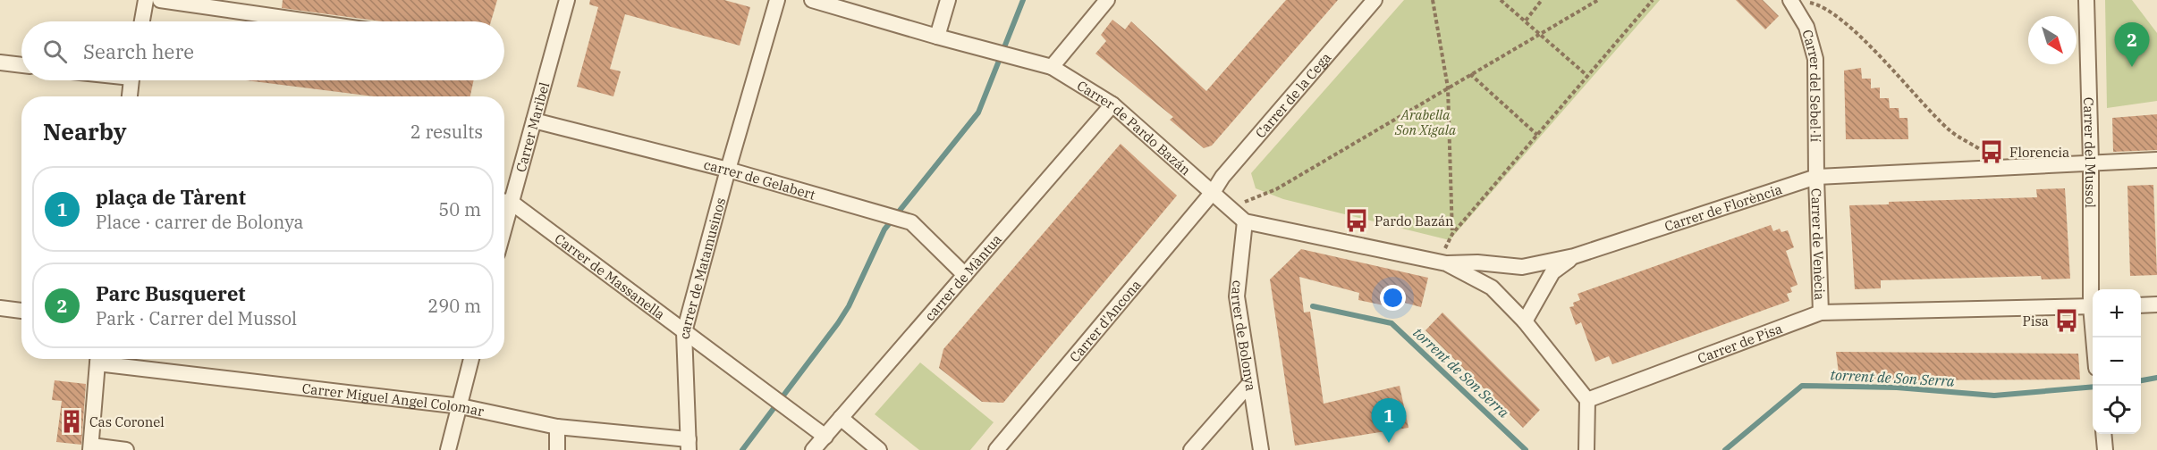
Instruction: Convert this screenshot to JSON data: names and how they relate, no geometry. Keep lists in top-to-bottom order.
{
  "streets": {
    "street": [
      "Carrer del Sebel·lí",
      "Carrer de la Cega",
      "Carrer Maribel",
      "Carrer de Pardo Bazán",
      "Carrer del Mussol",
      "carrer de Gelabert",
      "Carrer de Florència",
      "Carrer de Venècia",
      "carrer de Matamusinos",
      "Carrer de Massanella",
      "carrer de Màntua",
      "Carrer d'Ancona",
      "carrer de Bolonya",
      "Carrer de Pisa",
      "Carrer Miguel Angel Colomar"
    ]
  },
  "crossings": [
    ["Carrer del Sebel·lí", "Carrer de Florència"],
    ["Carrer del Sebel·lí", "Carrer de Venècia"],
    ["Carrer de la Cega", "Carrer de Pardo Bazán"],
    ["Carrer de la Cega", "Carrer d'Ancona"],
    ["Carrer Maribel", "carrer de Gelabert"],
    ["Carrer Maribel", "Carrer de Massanella"],
    ["Carrer de Pardo Bazán", "carrer de Màntua"],
    ["Carrer de Pardo Bazán", "Carrer d'Ancona"],
    ["Carrer de Pardo Bazán", "carrer de Bolonya"],
    ["Carrer del Mussol", "Carrer de Florència"],
    ["carrer de Gelabert", "carrer de Matamusinos"],
    ["carrer de Gelabert", "carrer de Màntua"],
    ["Carrer de Florència", "Carrer de Venècia"],
    ["Carrer de Venècia", "Carrer de Pisa"],
    ["carrer de Matamusinos", "Carrer de Massanella"],
    ["carrer de Matamusinos", "Carrer Miguel Angel Colomar"],
    ["Carrer de Massanella", "carrer de Màntua"]
  ],
  "water": ["torrent de Son Serra"],
  "parks": ["Arabella Son Xigala"],
  "places": {
    "bus stop": ["Florencia", "Pardo Bazán", "Pisa"],
    "building": ["Cas Coronel"]
  },
  "north": "bottom right",
  "page": {
    "search": "Search here",
    "pins": ["2", "1"],
    "heading": ["Nearby", "2 results"],
    "list": [
      {
        "mark": "1",
        "name": "plaça de Tàrent",
        "note": "Place · carrer de Bolonya",
        "value": "50 m"
      },
      {
        "mark": "2",
        "name": "Parc Busqueret",
        "note": "Park · Carrer del Mussol",
        "value": "290 m"
      }
    ],
    "map_buttons": ["+", "−"]
  }
}
